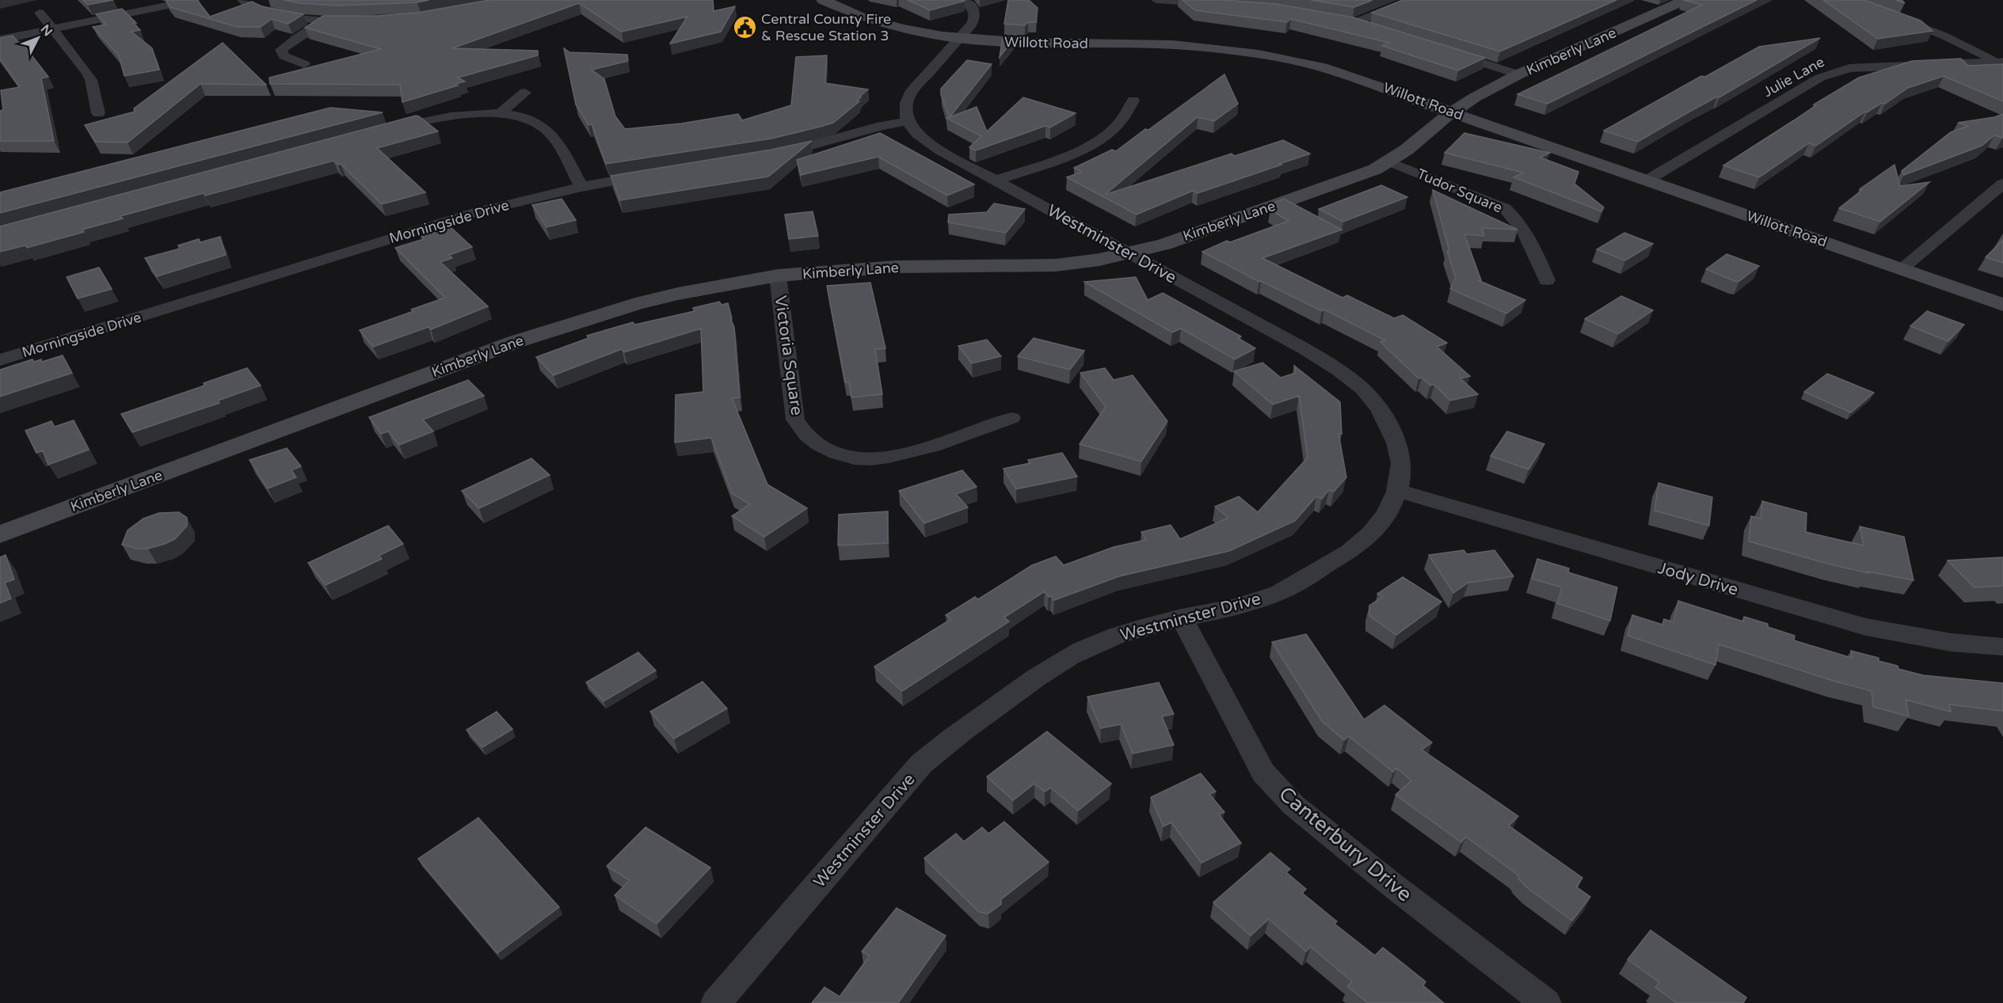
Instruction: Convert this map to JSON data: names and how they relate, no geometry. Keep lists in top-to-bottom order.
{
  "streets": {
    "street": [
      "Willott Road",
      "Kimberly Lane",
      "Julie Lane",
      "Tudor Square",
      "Morningside Drive",
      "Westminster Drive",
      "Victoria Square",
      "Jody Drive",
      "Canterbury Drive"
    ]
  },
  "crossings": [
    ["Willott Road", "Kimberly Lane"],
    ["Willott Road", "Julie Lane"],
    ["Kimberly Lane", "Tudor Square"],
    ["Kimberly Lane", "Westminster Drive"],
    ["Kimberly Lane", "Victoria Square"],
    ["Westminster Drive", "Jody Drive"],
    ["Westminster Drive", "Canterbury Drive"]
  ],
  "places": {
    "public building": ["Central County Fire & Rescue Station 3"]
  },
  "north": "top right"
}
